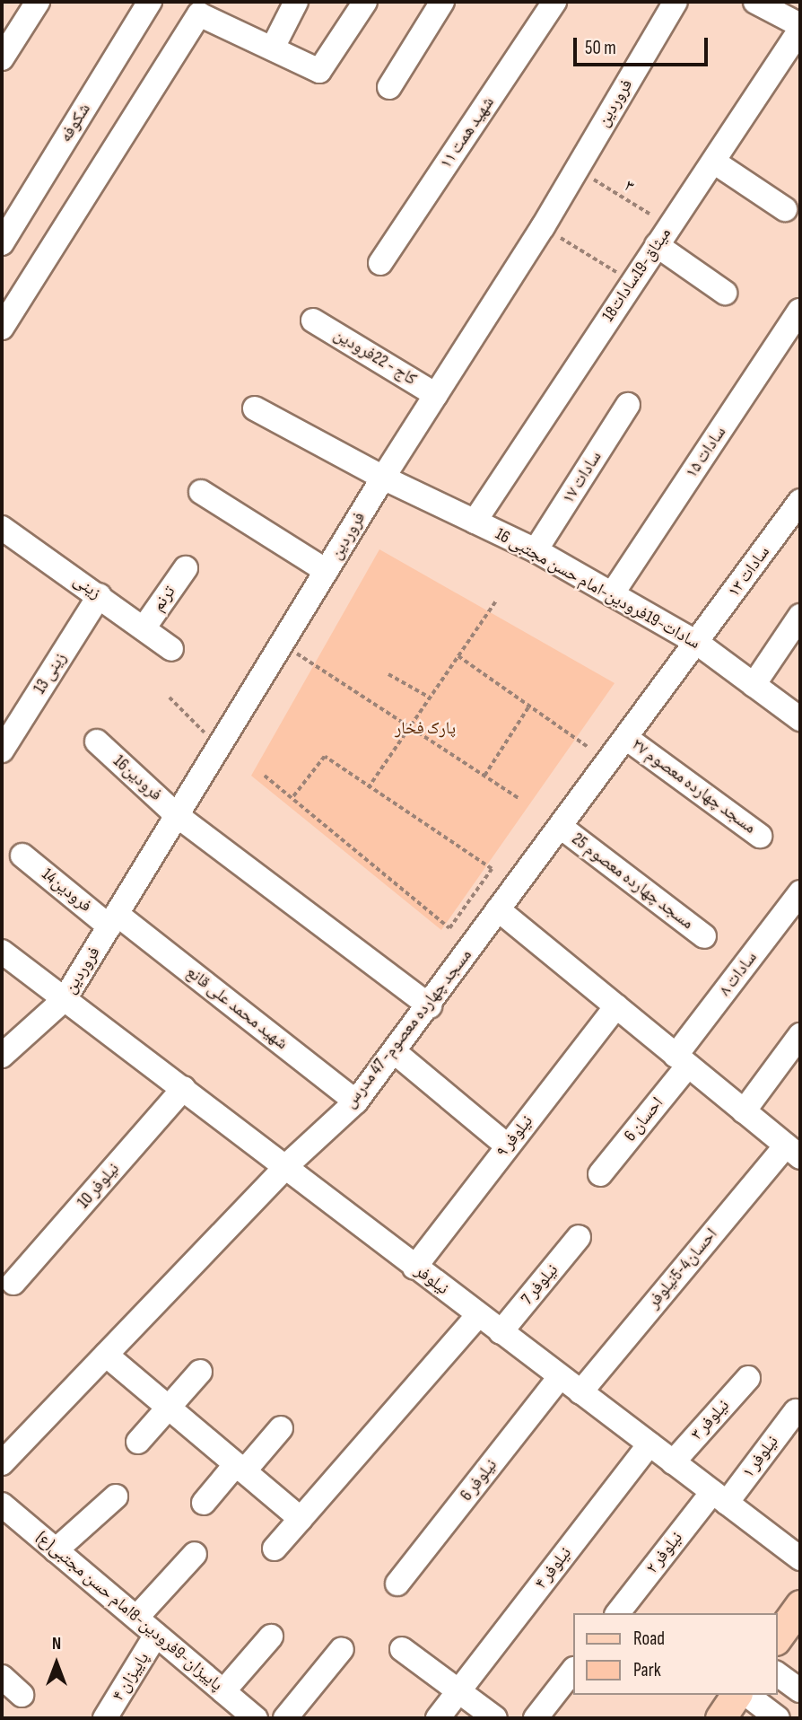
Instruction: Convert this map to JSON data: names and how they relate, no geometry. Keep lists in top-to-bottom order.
{
  "streets": {
    "street": [
      "فروردین",
      "شکوفه",
      "شهید همت ۱۱",
      "18میثاق-19سادات",
      "کاج - 22فرودین",
      "سادات ۱۵",
      "سادات ۱۷",
      "سادات ۱۳",
      "زینی",
      "سادات-19فرودین-امام حسن مجتبی 16",
      "ترنم",
      "زینی 13",
      "16فرودین",
      "مسجد چهارده معصوم ۲۷",
      "مسجد چهارده معصوم 25",
      "14فرودین",
      "سادات ۸",
      "شهید محمد علی قانع",
      "مسجد چهارده معصوم- 47 مدرس",
      "احسان 6",
      "نیلوفر ۹",
      "نیلوفر 10",
      "احسان4-5نیلوفر",
      "نیلوفر",
      "نیلوفر 7",
      "نیلوفر ۳",
      "نیلوفر ۱",
      "نیلوفر 6",
      "نیلوفر ۲",
      "نیلوفر ۴",
      "پاییزان-9فرودین-8امام حسن مجتبی(ع)",
      "پاییزان ۴"
    ],
    "path": ["۳"]
  },
  "crossings": [
    ["فروردین", "۳"],
    ["فروردین", "کاج - 22فرودین"],
    ["فروردین", "سادات-19فرودین-امام حسن مجتبی 16"],
    ["فروردین", "16فرودین"],
    ["فروردین", "14فرودین"],
    ["فروردین", "شهید محمد علی قانع"],
    ["فروردین", "نیلوفر"],
    ["۳", "18میثاق-19سادات"],
    ["18میثاق-19سادات", "سادات-19فرودین-امام حسن مجتبی 16"],
    ["سادات ۱۵", "سادات-19فرودین-امام حسن مجتبی 16"],
    ["سادات ۱۷", "سادات-19فرودین-امام حسن مجتبی 16"],
    ["سادات ۱۳", "سادات-19فرودین-امام حسن مجتبی 16"],
    ["سادات ۱۳", "مسجد چهارده معصوم- 47 مدرس"],
    ["زینی", "ترنم"],
    ["زینی", "زینی 13"],
    ["سادات-19فرودین-امام حسن مجتبی 16", "مسجد چهارده معصوم- 47 مدرس"],
    ["16فرودین", "مسجد چهارده معصوم- 47 مدرس"],
    ["مسجد چهارده معصوم ۲۷", "مسجد چهارده معصوم- 47 مدرس"],
    ["مسجد چهارده معصوم 25", "مسجد چهارده معصوم- 47 مدرس"],
    ["14فرودین", "شهید محمد علی قانع"],
    ["سادات ۸", "احسان 6"],
    ["شهید محمد علی قانع", "مسجد چهارده معصوم- 47 مدرس"],
    ["مسجد چهارده معصوم- 47 مدرس", "نیلوفر"],
    ["نیلوفر ۹", "نیلوفر"],
    ["نیلوفر 10", "نیلوفر"],
    ["احسان4-5نیلوفر", "نیلوفر"],
    ["نیلوفر", "نیلوفر 7"],
    ["نیلوفر", "نیلوفر ۳"],
    ["نیلوفر", "نیلوفر ۱"],
    ["نیلوفر", "نیلوفر 6"],
    ["نیلوفر", "نیلوفر ۲"],
    ["نیلوفر", "نیلوفر ۴"],
    ["نیلوفر ۱", "نیلوفر ۲"],
    ["پاییزان-9فرودین-8امام حسن مجتبی(ع)", "پاییزان ۴"]
  ],
  "parks": ["پارک فخار"],
  "legend": ["Road", "Park"],
  "scale_bar": "50 m",
  "north": "top"
}
